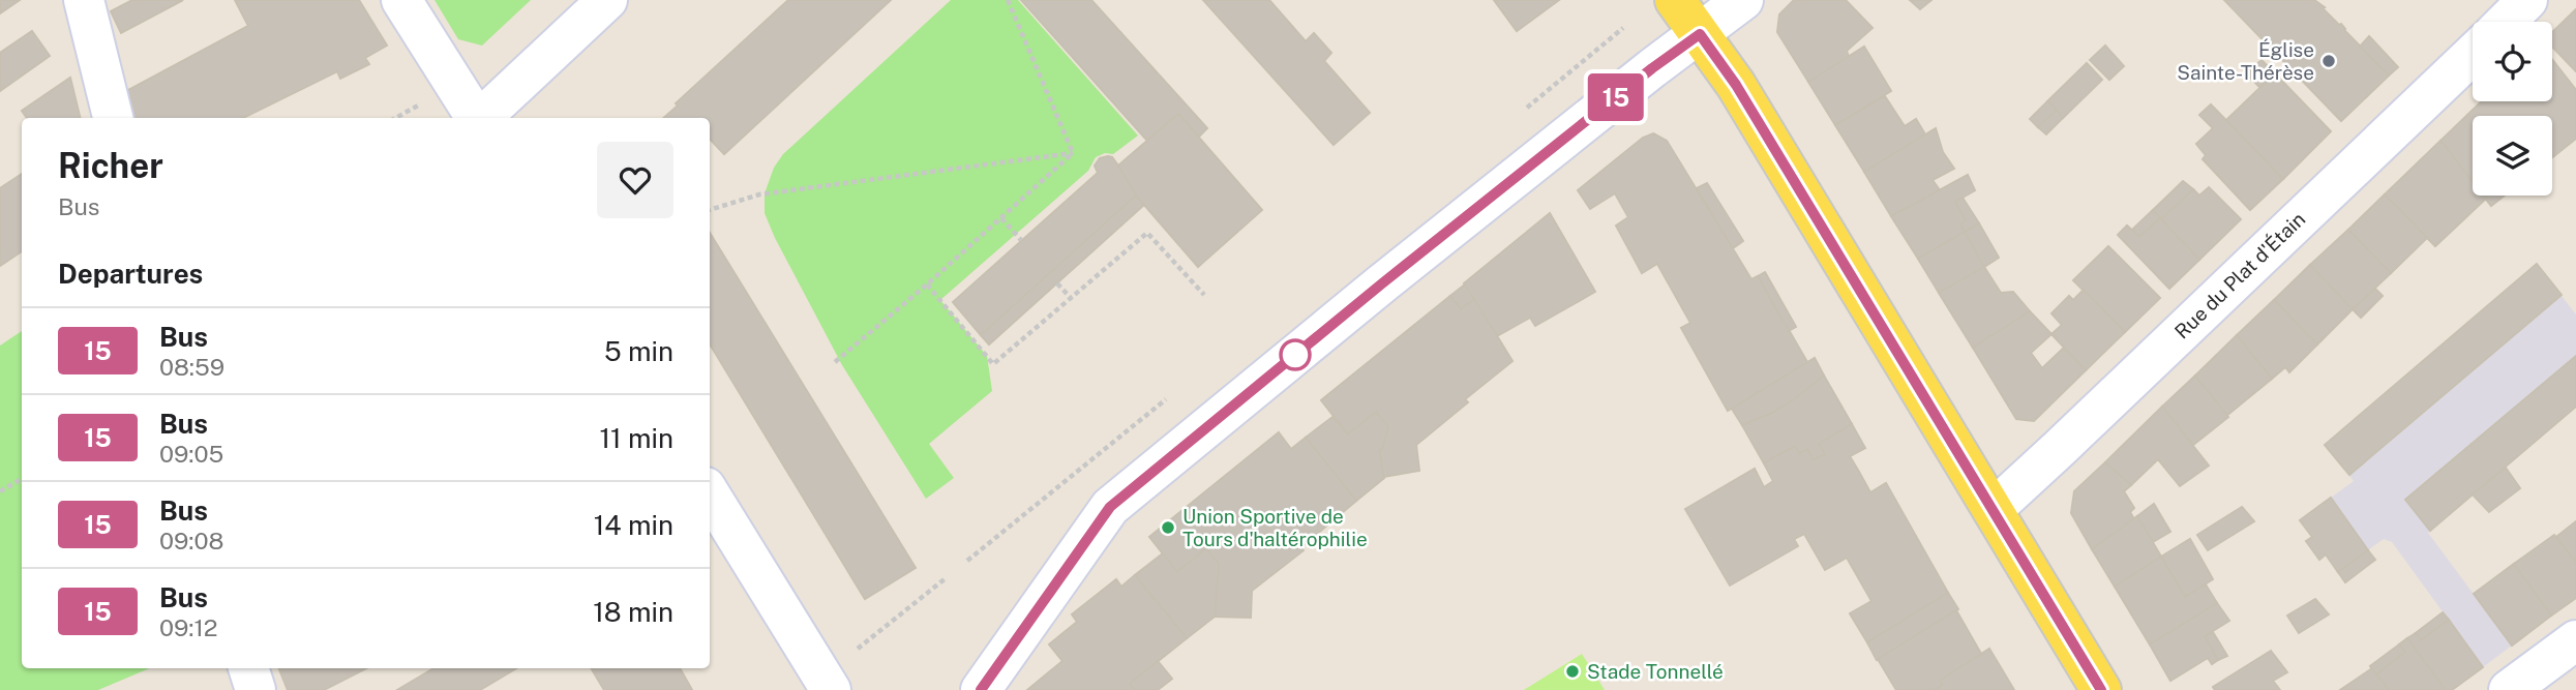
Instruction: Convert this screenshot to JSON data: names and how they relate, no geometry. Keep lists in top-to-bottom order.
{
  "streets": {
    "street": ["Rue du Plat d'Étain"]
  },
  "places": ["Église Sainte-Thérèse", "Union Sportive de Tours d'haltérophilie", "Stade Tonnellé"],
  "lines": ["bus line 15"],
  "page": {
    "on_map": "15",
    "heading": [
      ["Richer", "Bus"],
      "Departures"
    ],
    "list": [
      {
        "mark": "15",
        "name": "Bus",
        "note": "08:59",
        "value": "5 min"
      },
      {
        "mark": "15",
        "name": "Bus",
        "note": "09:05",
        "value": "11 min"
      },
      {
        "mark": "15",
        "name": "Bus",
        "note": "09:08",
        "value": "14 min"
      },
      {
        "mark": "15",
        "name": "Bus",
        "note": "09:12",
        "value": "18 min"
      }
    ]
  }
}
